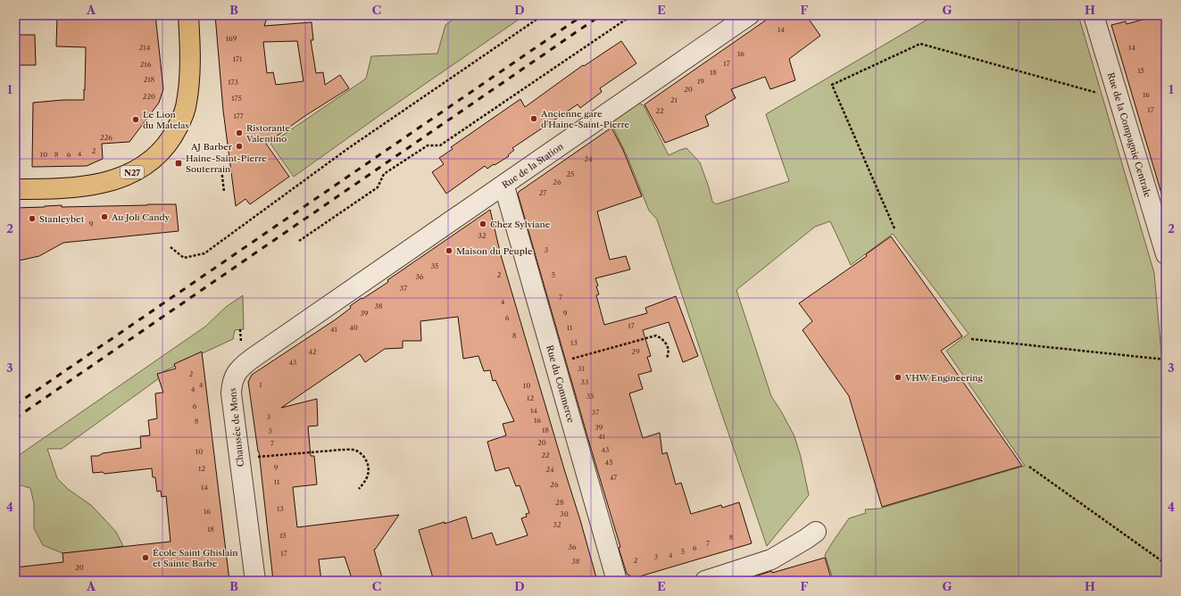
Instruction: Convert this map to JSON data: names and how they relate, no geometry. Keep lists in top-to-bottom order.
{
  "streets": {
    "main road": ["N27"],
    "street": [
      "Rue de la Compagnie Centrale",
      "Rue de la Station",
      "Rue du Commerce",
      "Chaussée de Mons"
    ]
  },
  "crossings": [
    ["Rue de la Station", "Rue du Commerce"],
    ["Rue de la Station", "Chaussée de Mons"]
  ],
  "places": {
    "other": [
      "Ancienne gare d'Haine-Saint-Pierre",
      "Le Lion du Matelas",
      "Ristorante Valentino",
      "AJ Barber",
      "Au Joli Candy",
      "Stanleybet",
      "Chez Sylviane",
      "Maison du Peuple",
      "VHW Engineering",
      "École Saint Ghislain et Sainte Barbe"
    ],
    "transit": ["Haine-Saint-Pierre Souterrain"]
  },
  "house_numbers": [
    "14",
    "169",
    "214",
    "14",
    "16",
    "171",
    "17",
    "216",
    "15",
    "18",
    "218",
    "19",
    "173",
    "20",
    "16",
    "220",
    "175",
    "21",
    "17",
    "22",
    "177",
    "226",
    "2",
    "4",
    "10",
    "8",
    "6",
    "24",
    "25",
    "26",
    "27",
    "9",
    "32",
    "3",
    "35",
    "2",
    "5",
    "36",
    "37",
    "7",
    "4",
    "38",
    "39",
    "9",
    "6",
    "17",
    "40",
    "11",
    "41",
    "8",
    "13",
    "42",
    "29",
    "43",
    "31",
    "2",
    "33",
    "4",
    "1",
    "10",
    "4",
    "35",
    "12",
    "6",
    "14",
    "37",
    "3",
    "16",
    "8",
    "39",
    "18",
    "5",
    "41",
    "20",
    "7",
    "43",
    "10",
    "22",
    "45",
    "9",
    "12",
    "24",
    "47",
    "11",
    "26",
    "14",
    "28",
    "13",
    "16",
    "30",
    "32",
    "18",
    "15",
    "8",
    "7",
    "36",
    "6",
    "5",
    "17",
    "4",
    "3",
    "2",
    "38",
    "20"
  ],
  "grid": {
    "columns": [
      "A",
      "B",
      "C",
      "D",
      "E",
      "F",
      "G",
      "H"
    ],
    "rows": [
      "1",
      "2",
      "3",
      "4"
    ]
  }
}
